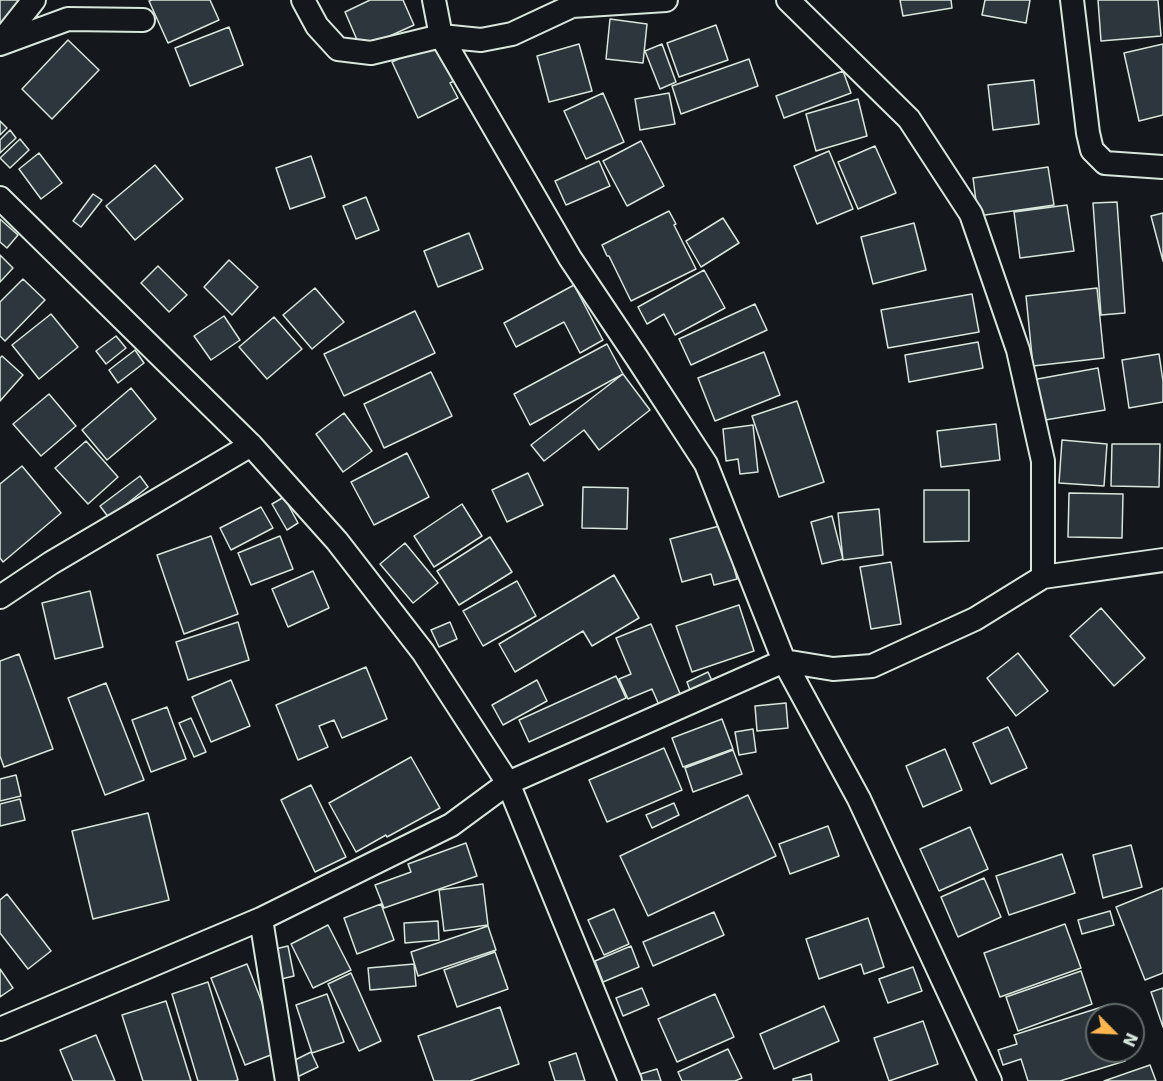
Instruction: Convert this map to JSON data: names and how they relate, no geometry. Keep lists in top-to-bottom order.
{
  "north": "bottom right"
}
